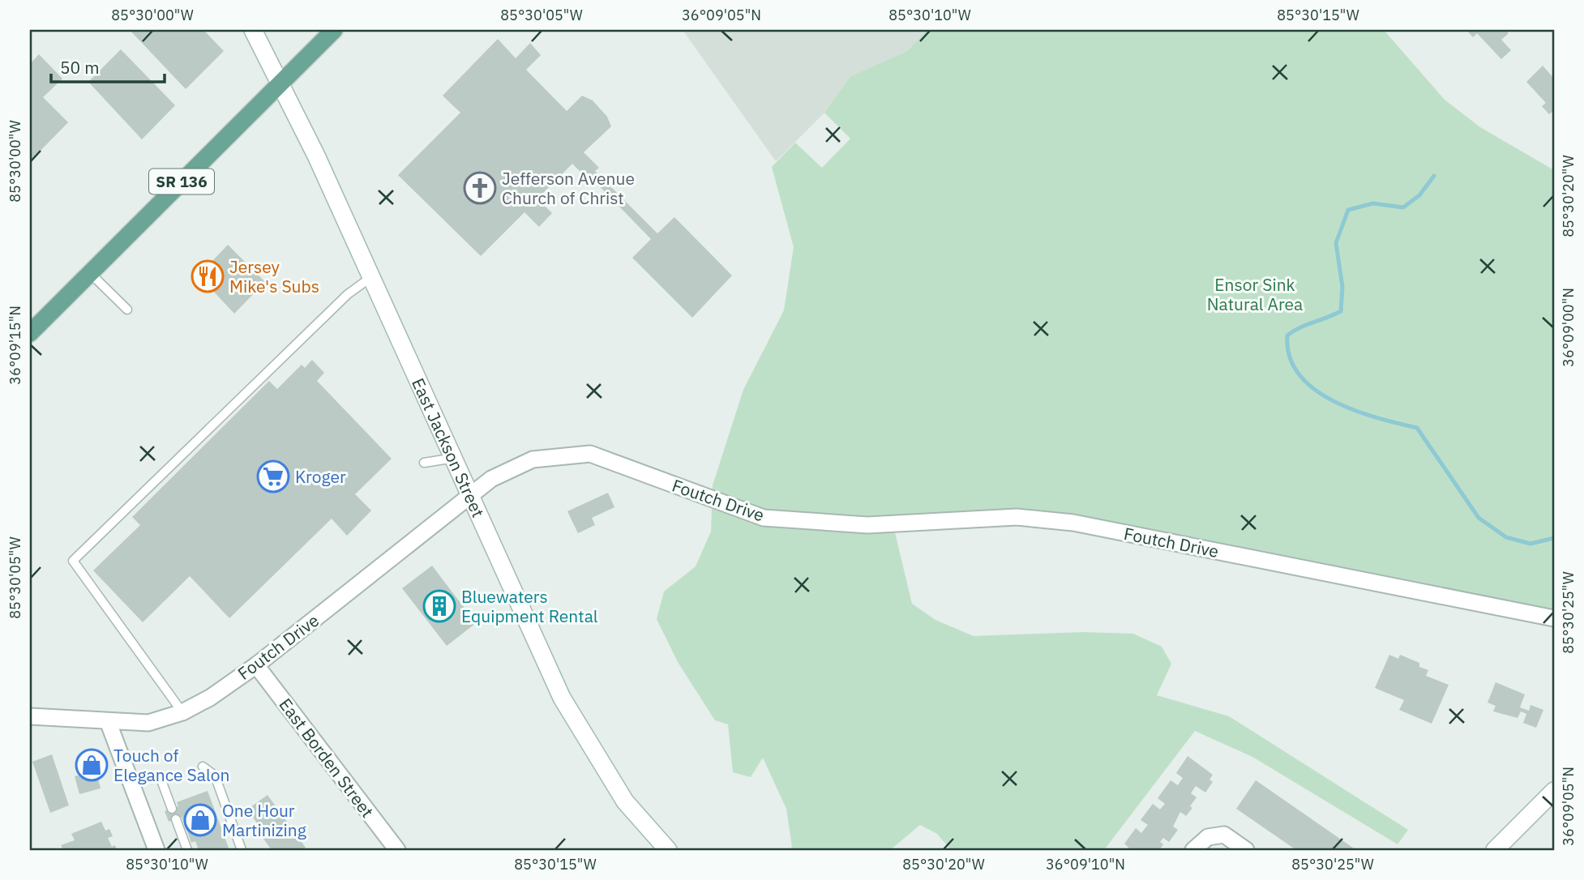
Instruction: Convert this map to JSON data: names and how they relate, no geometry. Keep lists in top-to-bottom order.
{
  "streets": {
    "main road": ["SR 136"],
    "street": ["East Jackson Street", "Foutch Drive", "East Borden Street"]
  },
  "crossings": [
    ["SR 136", "East Jackson Street"],
    ["East Jackson Street", "Foutch Drive"],
    ["Foutch Drive", "East Borden Street"]
  ],
  "parks": ["Ensor Sink Natural Area"],
  "places": {
    "church": ["Jefferson Avenue Church of Christ"],
    "restaurant": ["Jersey Mike's Subs"],
    "supermarket": ["Kroger"],
    "building": ["Bluewaters Equipment Rental"],
    "shop": ["Touch of Elegance Salon", "One Hour Martinizing"]
  },
  "scale_bar": "50 m",
  "coordinates": [
    "85°30'00\"W",
    "85°30'05\"W",
    "36°09'05\"N",
    "85°30'10\"W",
    "85°30'15\"W",
    "85°30'20\"W",
    "36°09'00\"N",
    "36°09'15\"N",
    "85°30'25\"W",
    "36°09'10\"N"
  ]
}
